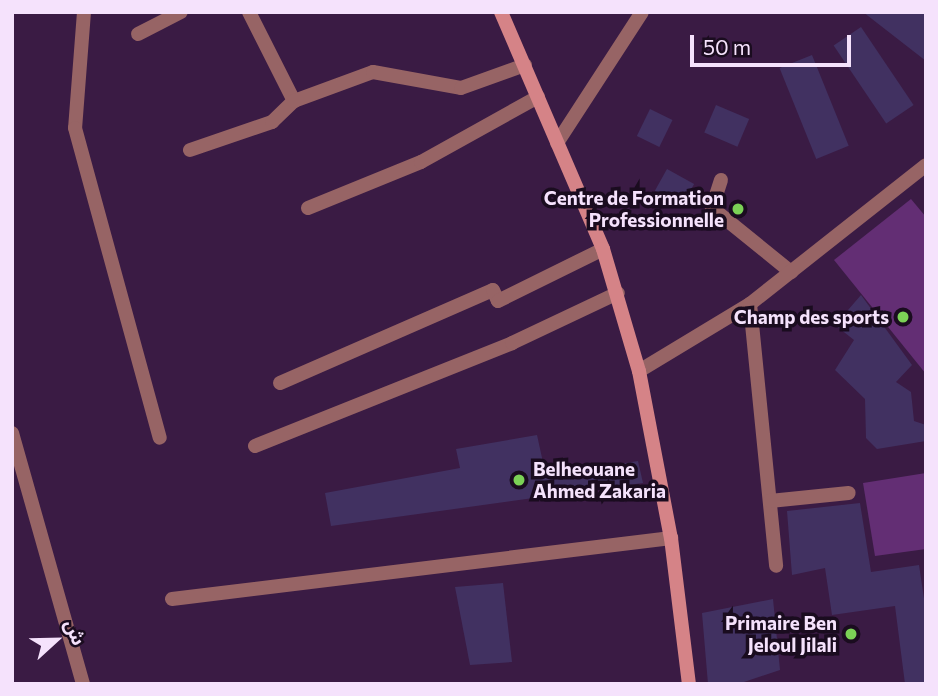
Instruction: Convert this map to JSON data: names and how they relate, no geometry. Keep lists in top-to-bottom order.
{
  "places": [
    "Centre de Formation Professionnelle",
    "Champ des sports",
    "Belheouane Ahmed Zakaria",
    "Primaire Ben Jeloul Jilali"
  ],
  "scale_bar": "50 m",
  "north": "right"
}
